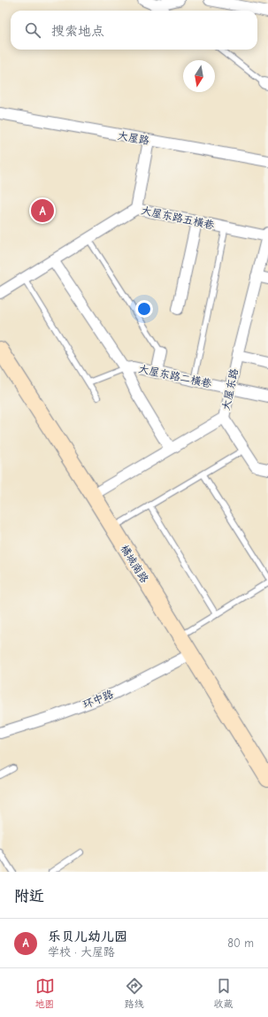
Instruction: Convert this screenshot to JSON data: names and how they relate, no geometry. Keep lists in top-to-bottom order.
{
  "streets": {
    "main road": ["橘城南路"],
    "street": [
      "大屋路",
      "大屋东路五横巷",
      "大屋东路二横巷",
      "大屋东路",
      "环中路"
    ]
  },
  "crossings": [
    ["大屋路", "大屋东路五横巷"],
    ["大屋东路五横巷", "大屋东路"],
    ["大屋东路二横巷", "大屋东路"],
    ["大屋东路", "橘城南路"],
    ["橘城南路", "环中路"]
  ],
  "north": "bottom",
  "page": {
    "search": "搜索地点",
    "pins": "A",
    "heading": "附近",
    "list": [
      {
        "mark": "A",
        "name": "乐贝儿幼儿园",
        "note": "学校 · 大屋路",
        "value": "80 m"
      }
    ],
    "nav": ["地图", "路线", "收藏"]
  }
}
